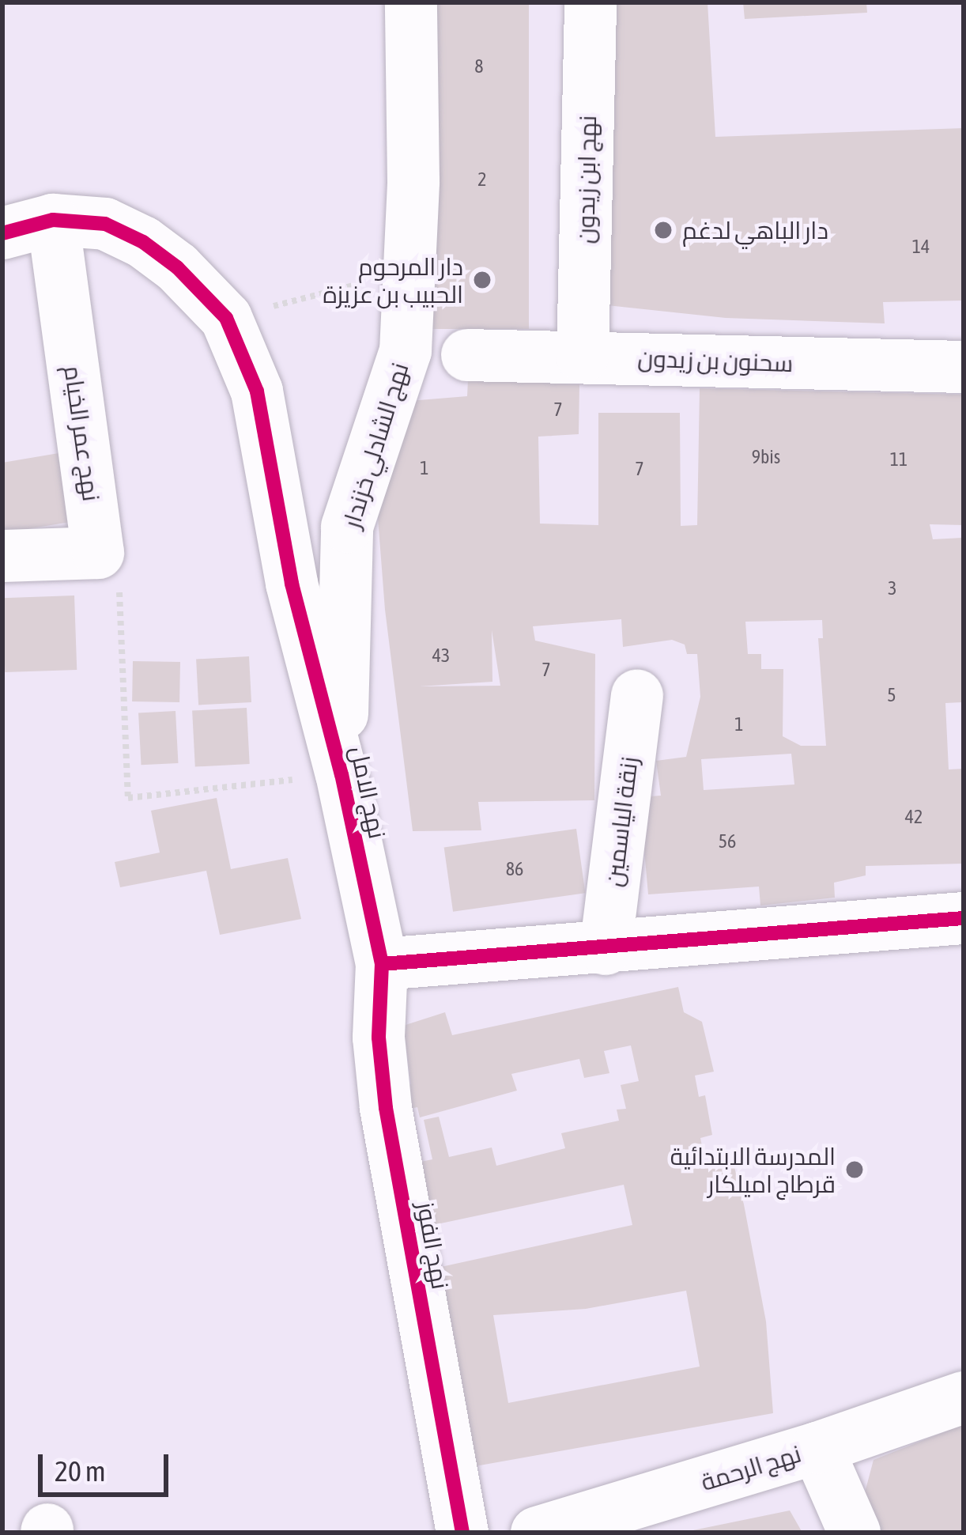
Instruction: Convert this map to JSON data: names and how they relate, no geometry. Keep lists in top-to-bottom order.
{
  "streets": {
    "street": [
      "نهج ابن زيدون",
      "سحنون بن زيدون",
      "نهج عمر الخيام",
      "نهج الشادلي خزندار",
      "نهج الامل",
      "زنقة الياسمين",
      "نهج الفوز",
      "نهج الرحمة"
    ]
  },
  "crossings": [
    ["نهج ابن زيدون", "سحنون بن زيدون"],
    ["نهج عمر الخيام", "نهج الامل"],
    ["نهج الشادلي خزندار", "نهج الامل"],
    ["نهج الامل", "نهج الفوز"]
  ],
  "places": ["دار الباهي لدغم", "دار المرحوم الحبيب بن عزيزة", "المدرسة الابتدائية قرطاج اميلكار"],
  "house_numbers": [
    "8",
    "2",
    "14",
    "7",
    "9bis",
    "11",
    "1",
    "7",
    "3",
    "43",
    "7",
    "5",
    "1",
    "42",
    "56",
    "86"
  ],
  "scale_bar": "20 m"
}
